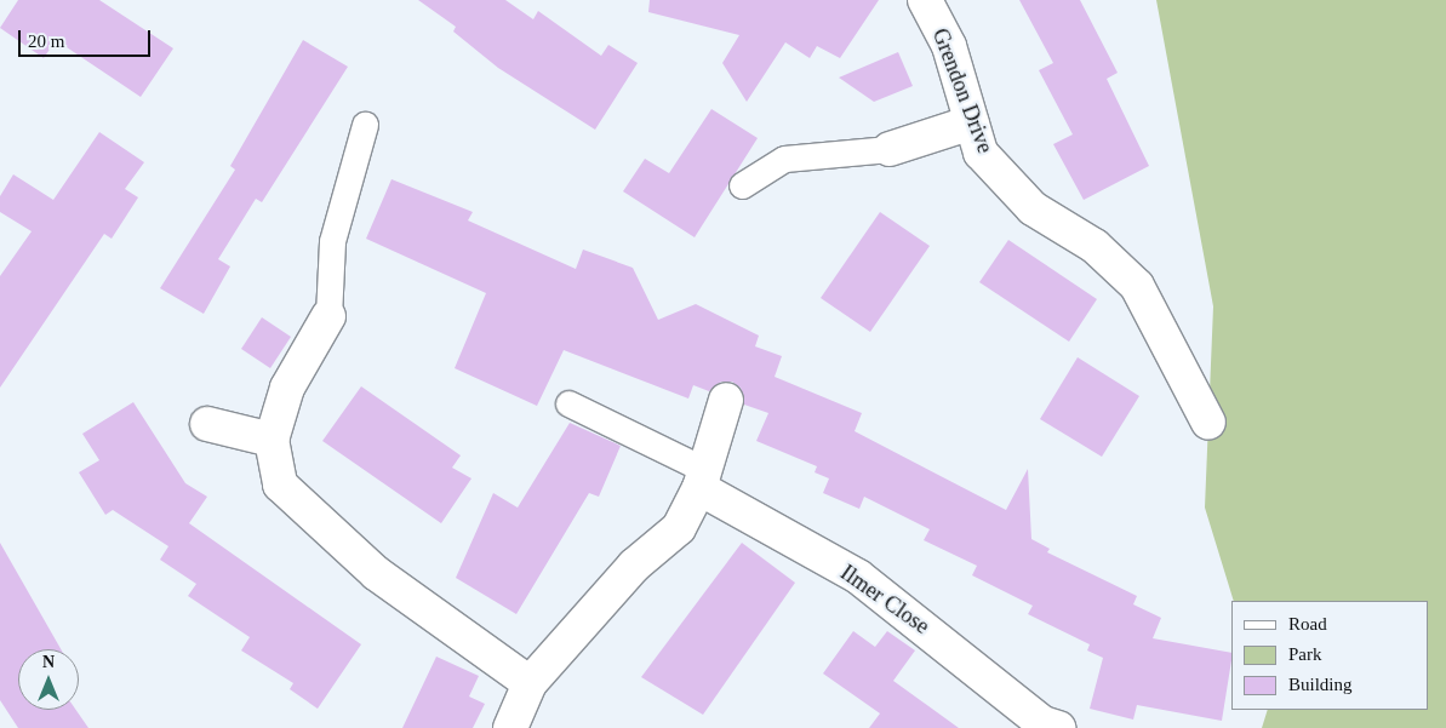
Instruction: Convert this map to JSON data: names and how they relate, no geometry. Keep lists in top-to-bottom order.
{
  "streets": {
    "street": ["Grendon Drive", "Ilmer Close"]
  },
  "legend": ["Road", "Park", "Building"],
  "scale_bar": "20 m",
  "north": "top"
}
